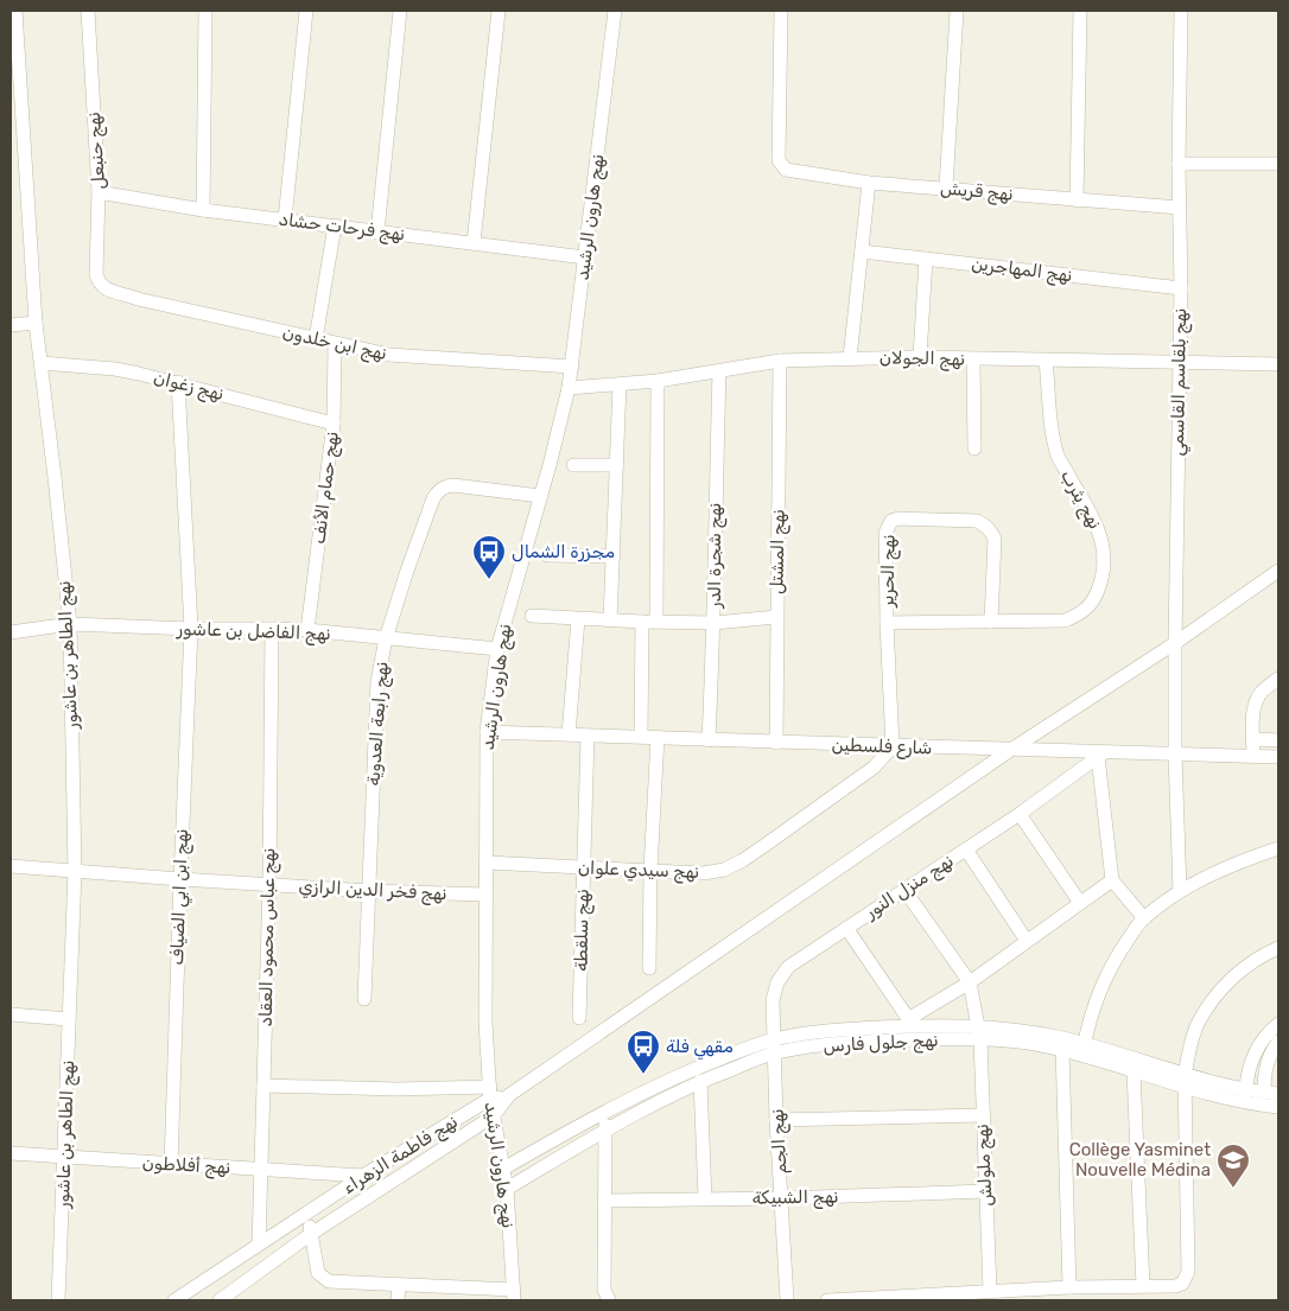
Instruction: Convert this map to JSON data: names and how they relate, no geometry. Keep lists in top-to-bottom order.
{
  "streets": {
    "street": [
      "نهج حنبعل",
      "نهج قريش",
      "نهج هارون الرشيد",
      "نهج فرحات حشاد",
      "نهج المهاجرين",
      "نهج ابن خلدون",
      "نهج الجولان",
      "نهج بلقاسم القاسمي",
      "نهج زغوان",
      "نهج حمام الأنف",
      "نهج يثرب",
      "نهج المشتل",
      "نهج شجرة الدر",
      "نهج الحرير",
      "نهج الفاضل بن عاشور",
      "نهج الطاهر بن عاشور",
      "نهج رابعة العدوية",
      "شارع فلسطين",
      "نهج سيدي علوان",
      "نهج منزل النور",
      "نهج فخر الدين الرازي",
      "نهج ابن ابي الضياف",
      "نهج سلقطة",
      "نهج عباس محمود العقاد",
      "نهج جلول فارس",
      "نهج الجم",
      "نهج فاطمة الزهراء",
      "نهج أفلاطون",
      "نهج ملولش",
      "نهج الشبيكة"
    ]
  },
  "crossings": [
    ["نهج حنبعل", "نهج فرحات حشاد"],
    ["نهج حنبعل", "نهج ابن خلدون"],
    ["نهج قريش", "نهج بلقاسم القاسمي"],
    ["نهج هارون الرشيد", "نهج فرحات حشاد"],
    ["نهج هارون الرشيد", "نهج ابن خلدون"],
    ["نهج هارون الرشيد", "نهج الجولان"],
    ["نهج هارون الرشيد", "نهج الفاضل بن عاشور"],
    ["نهج هارون الرشيد", "نهج رابعة العدوية"],
    ["نهج هارون الرشيد", "شارع فلسطين"],
    ["نهج هارون الرشيد", "نهج سيدي علوان"],
    ["نهج هارون الرشيد", "نهج فخر الدين الرازي"],
    ["نهج هارون الرشيد", "نهج جلول فارس"],
    ["نهج هارون الرشيد", "نهج فاطمة الزهراء"],
    ["نهج المهاجرين", "نهج بلقاسم القاسمي"],
    ["نهج ابن خلدون", "نهج حمام الأنف"],
    ["نهج الجولان", "نهج بلقاسم القاسمي"],
    ["نهج الجولان", "نهج يثرب"],
    ["نهج الجولان", "نهج المشتل"],
    ["نهج الجولان", "نهج شجرة الدر"],
    ["نهج بلقاسم القاسمي", "شارع فلسطين"],
    ["نهج زغوان", "نهج حمام الأنف"],
    ["نهج زغوان", "نهج الطاهر بن عاشور"],
    ["نهج زغوان", "نهج ابن ابي الضياف"],
    ["نهج حمام الأنف", "نهج الفاضل بن عاشور"],
    ["نهج يثرب", "نهج الحرير"],
    ["نهج المشتل", "شارع فلسطين"],
    ["نهج شجرة الدر", "شارع فلسطين"],
    ["نهج الحرير", "شارع فلسطين"],
    ["نهج الحرير", "نهج سيدي علوان"],
    ["نهج الفاضل بن عاشور", "نهج الطاهر بن عاشور"],
    ["نهج الفاضل بن عاشور", "نهج رابعة العدوية"],
    ["نهج الفاضل بن عاشور", "نهج ابن ابي الضياف"],
    ["نهج الفاضل بن عاشور", "نهج عباس محمود العقاد"],
    ["نهج الطاهر بن عاشور", "نهج فخر الدين الرازي"],
    ["نهج الطاهر بن عاشور", "نهج أفلاطون"],
    ["نهج رابعة العدوية", "نهج فخر الدين الرازي"],
    ["شارع فلسطين", "نهج سيدي علوان"],
    ["شارع فلسطين", "نهج منزل النور"],
    ["شارع فلسطين", "نهج سلقطة"],
    ["نهج سيدي علوان", "نهج سلقطة"],
    ["نهج منزل النور", "نهج جلول فارس"],
    ["نهج منزل النور", "نهج الجم"],
    ["نهج فخر الدين الرازي", "نهج ابن ابي الضياف"],
    ["نهج فخر الدين الرازي", "نهج عباس محمود العقاد"],
    ["نهج ابن ابي الضياف", "نهج أفلاطون"],
    ["نهج عباس محمود العقاد", "نهج فاطمة الزهراء"],
    ["نهج عباس محمود العقاد", "نهج أفلاطون"],
    ["نهج جلول فارس", "نهج الجم"],
    ["نهج جلول فارس", "نهج ملولش"],
    ["نهج الجم", "نهج الشبيكة"],
    ["نهج فاطمة الزهراء", "نهج أفلاطون"],
    ["نهج ملولش", "نهج الشبيكة"]
  ],
  "places": {
    "bus stop": ["مجزرة الشمال", "مقهي فلة"],
    "school or university": ["Collège Yasminet Nouvelle Médina"]
  }
}
